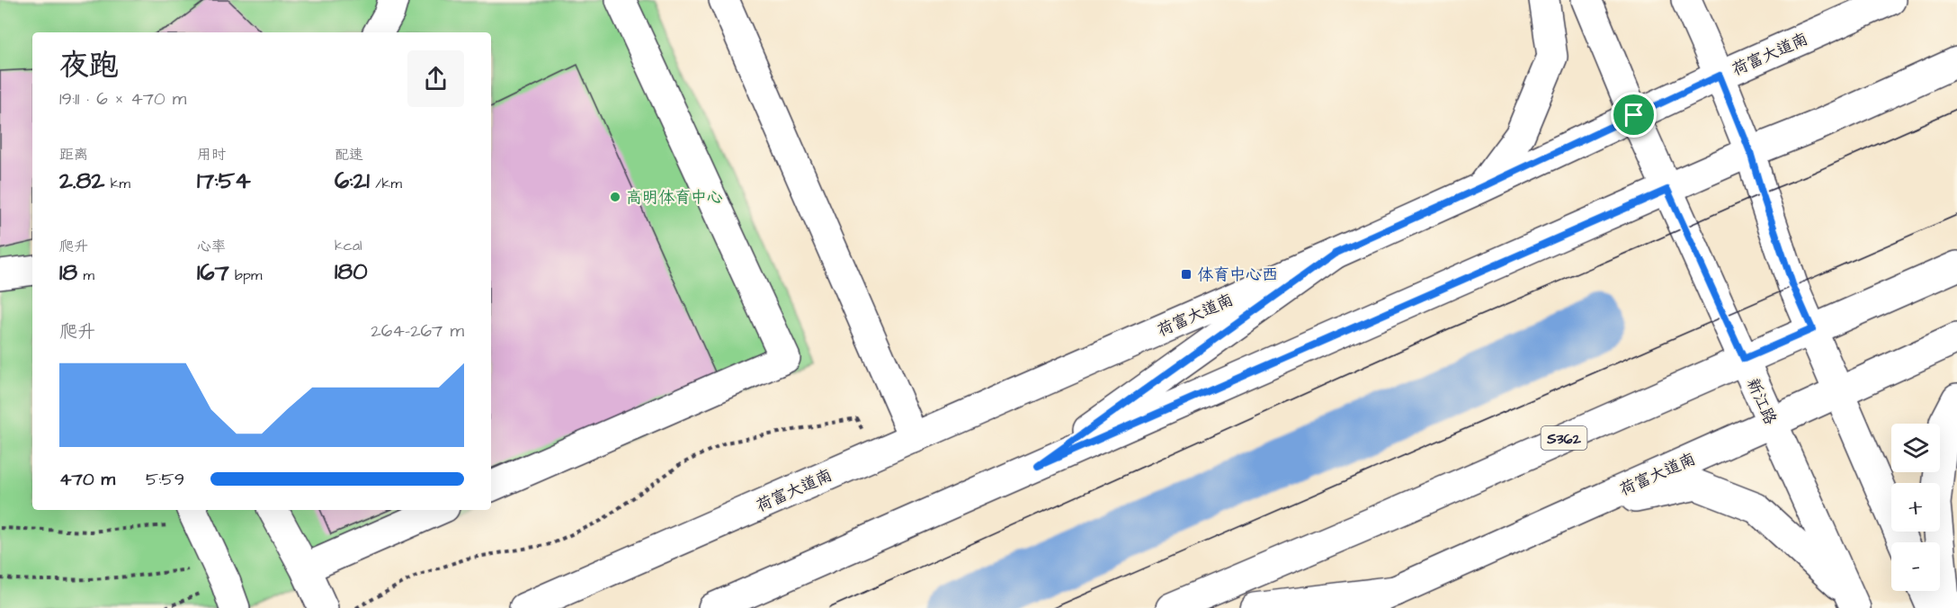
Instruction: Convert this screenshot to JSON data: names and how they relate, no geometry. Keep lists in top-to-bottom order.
{
  "streets": {
    "street": ["荷富大道南", "新江路", "S362"]
  },
  "crossings": [
    ["荷富大道南", "新江路"],
    ["新江路", "S362"]
  ],
  "places": {
    "other": ["高明体育中心"],
    "transit": ["体育中心西"]
  },
  "page": {
    "heading": ["夜跑", "19:11 · 6 × 470 m"],
    "stats": [
      ["距离", "2.82 km"],
      ["用时", "17:54"],
      ["配速", "6:21 /km"],
      ["爬升", "18 m"],
      ["心率", "167 bpm"],
      ["kcal", "180"]
    ],
    "chart": ["爬升", "264–267 m"],
    "map_buttons": ["+", "−"],
    "list": [
      {
        "name": "470 m",
        "note": "5:59"
      }
    ]
  }
}
